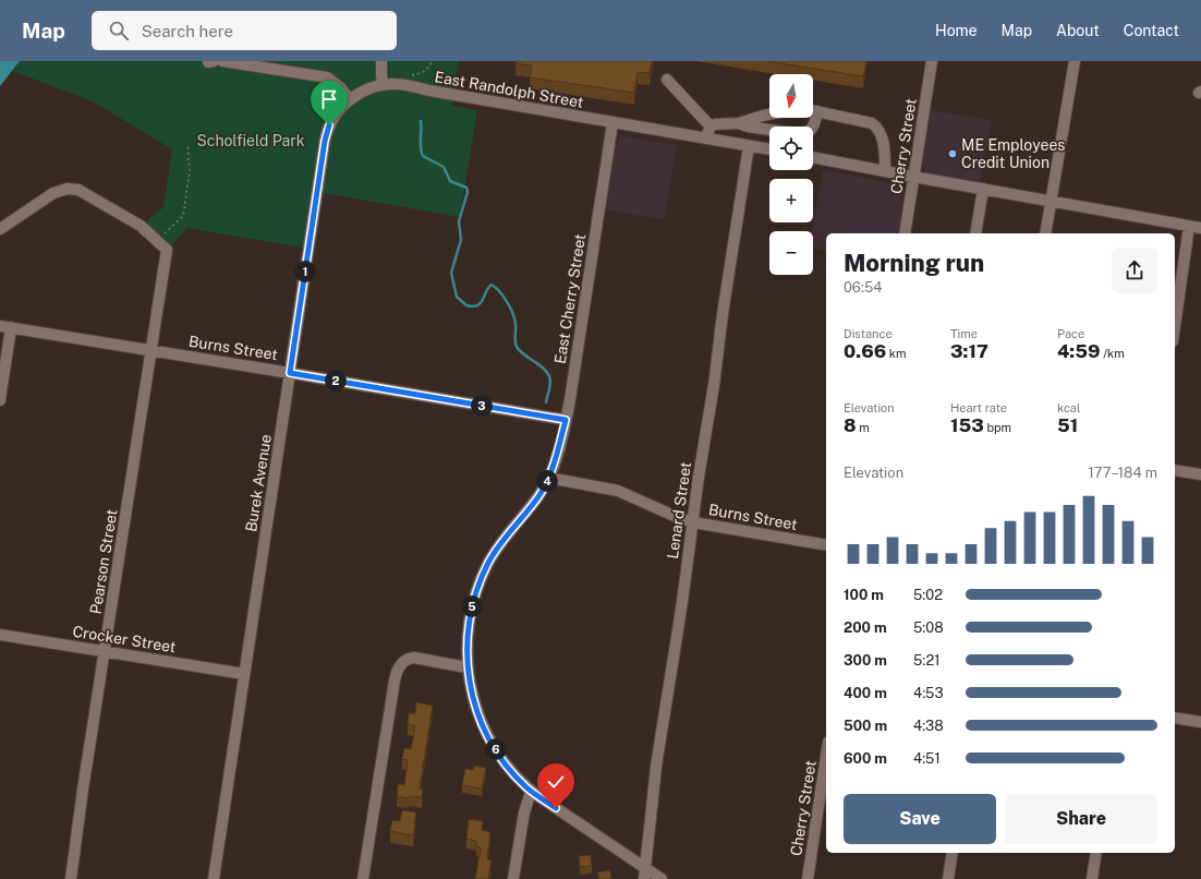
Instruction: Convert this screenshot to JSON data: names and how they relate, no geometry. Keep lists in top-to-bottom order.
{
  "streets": {
    "street": [
      "East Randolph Street",
      "Cherry Street",
      "East Cherry Street",
      "Burns Street",
      "Burek Avenue",
      "Lenard Street",
      "Pearson Street",
      "Crocker Street"
    ]
  },
  "crossings": [
    ["East Randolph Street", "East Cherry Street"],
    ["East Randolph Street", "Burek Avenue"],
    ["East Randolph Street", "Lenard Street"],
    ["East Cherry Street", "Burns Street"],
    ["East Cherry Street", "Lenard Street"],
    ["Burns Street", "Burek Avenue"],
    ["Burns Street", "Lenard Street"],
    ["Burns Street", "Pearson Street"],
    ["Burek Avenue", "Crocker Street"],
    ["Pearson Street", "Crocker Street"]
  ],
  "parks": ["Scholfield Park"],
  "places": ["ME Employees Credit Union"],
  "north": "bottom",
  "page": {
    "header": "Map",
    "search": "Search here",
    "nav": [
      "Home",
      "Map",
      "About",
      "Contact"
    ],
    "map_buttons": ["+", "−"],
    "heading": ["Morning run", "06:54"],
    "pins": [
      "1",
      "2",
      "3",
      "4",
      "5",
      "6"
    ],
    "stats": [
      ["Distance", "0.66 km"],
      ["Time", "3:17"],
      ["Pace", "4:59 /km"],
      ["Elevation", "8 m"],
      ["Heart rate", "153 bpm"],
      ["kcal", "51"]
    ],
    "chart": ["Elevation", "177–184 m"],
    "list": [
      {
        "name": "100 m",
        "note": "5:02"
      },
      {
        "name": "200 m",
        "note": "5:08"
      },
      {
        "name": "300 m",
        "note": "5:21"
      },
      {
        "name": "400 m",
        "note": "4:53"
      },
      {
        "name": "500 m",
        "note": "4:38"
      },
      {
        "name": "600 m",
        "note": "4:51"
      }
    ],
    "buttons": ["Save", "Share"]
  }
}
